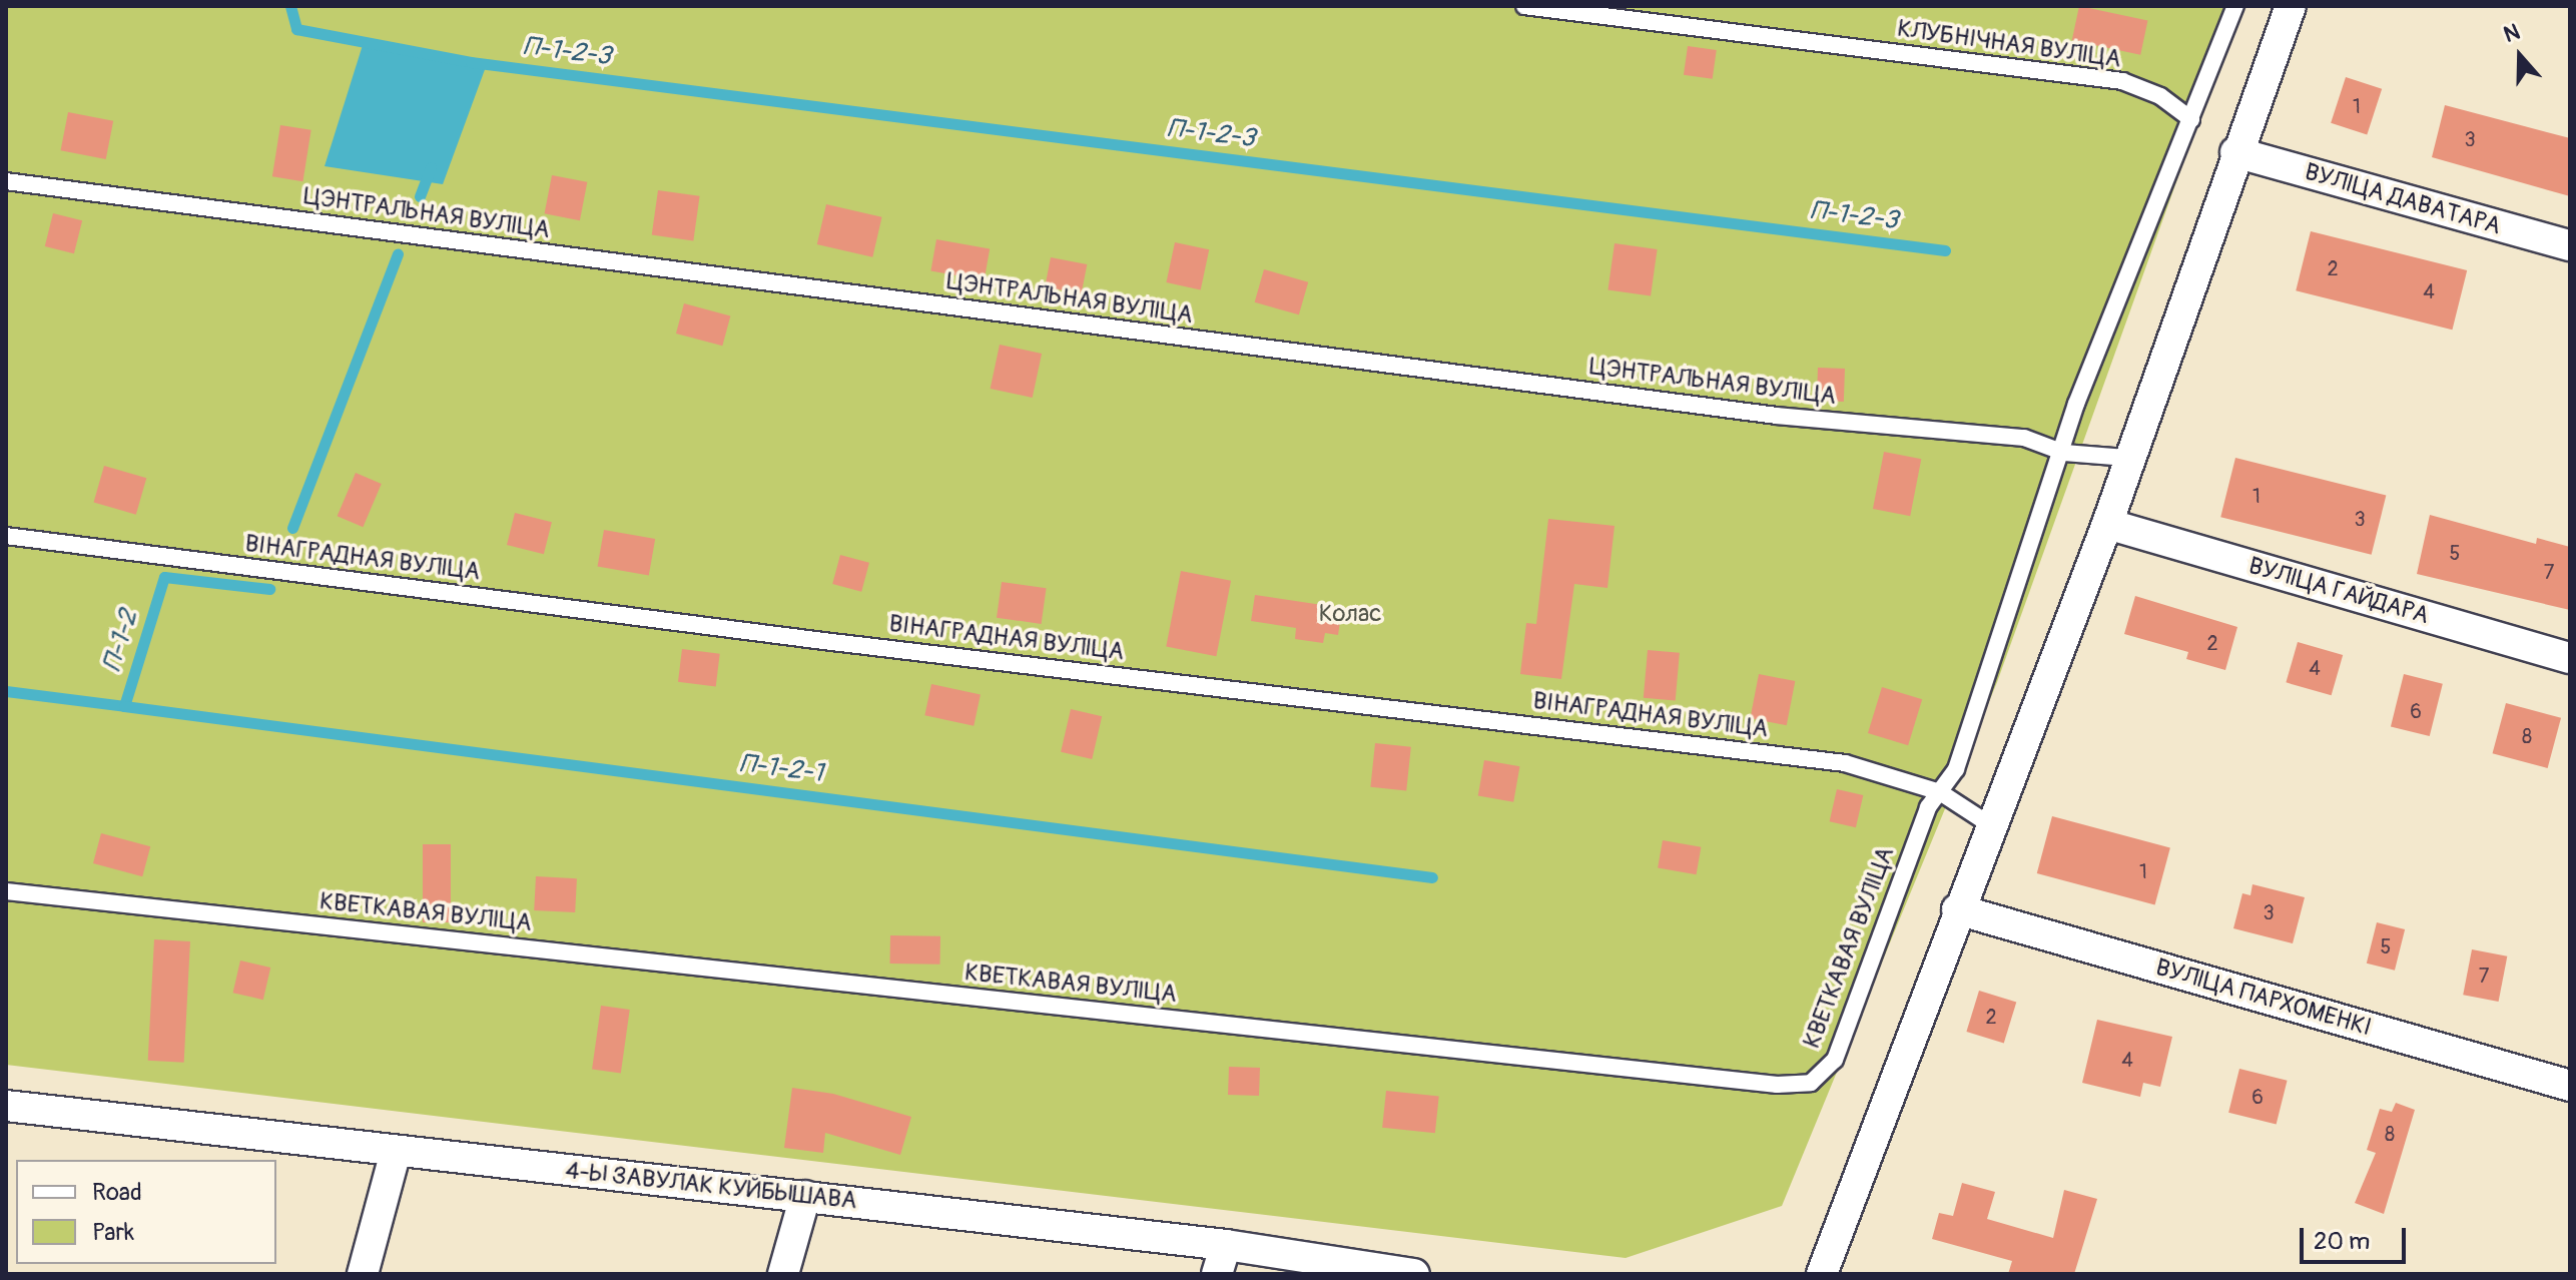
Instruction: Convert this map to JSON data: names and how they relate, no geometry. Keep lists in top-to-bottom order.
{
  "streets": {
    "street": [
      "ВУЛІЦА ДАВАТАРА",
      "ВУЛІЦА ГАЙДАРА",
      "ВУЛІЦА ПАРХОМЕНКІ",
      "4-Ы ЗАВУЛАК КУЙБЫШАВА"
    ],
    "lane": [
      "КЛУБНІЧНАЯ ВУЛІЦА",
      "ЦЭНТРАЛЬНАЯ ВУЛІЦА",
      "ВІНАГРАДНАЯ ВУЛІЦА",
      "КВЕТКАВАЯ ВУЛІЦА"
    ]
  },
  "crossings": [
    ["КЛУБНІЧНАЯ ВУЛІЦА", "КВЕТКАВАЯ ВУЛІЦА"],
    ["ЦЭНТРАЛЬНАЯ ВУЛІЦА", "КВЕТКАВАЯ ВУЛІЦА"],
    ["ВІНАГРАДНАЯ ВУЛІЦА", "КВЕТКАВАЯ ВУЛІЦА"]
  ],
  "water": ["П-1-2-3", "П-1-2", "П-1-2-1"],
  "parks": ["Колас"],
  "house_numbers": [
    "1",
    "3",
    "2",
    "4",
    "1",
    "3",
    "5",
    "7",
    "2",
    "4",
    "6",
    "8",
    "1",
    "3",
    "5",
    "7",
    "2",
    "4",
    "6",
    "8"
  ],
  "legend": ["Road", "Park"],
  "scale_bar": "20 m",
  "north": "top"
}
